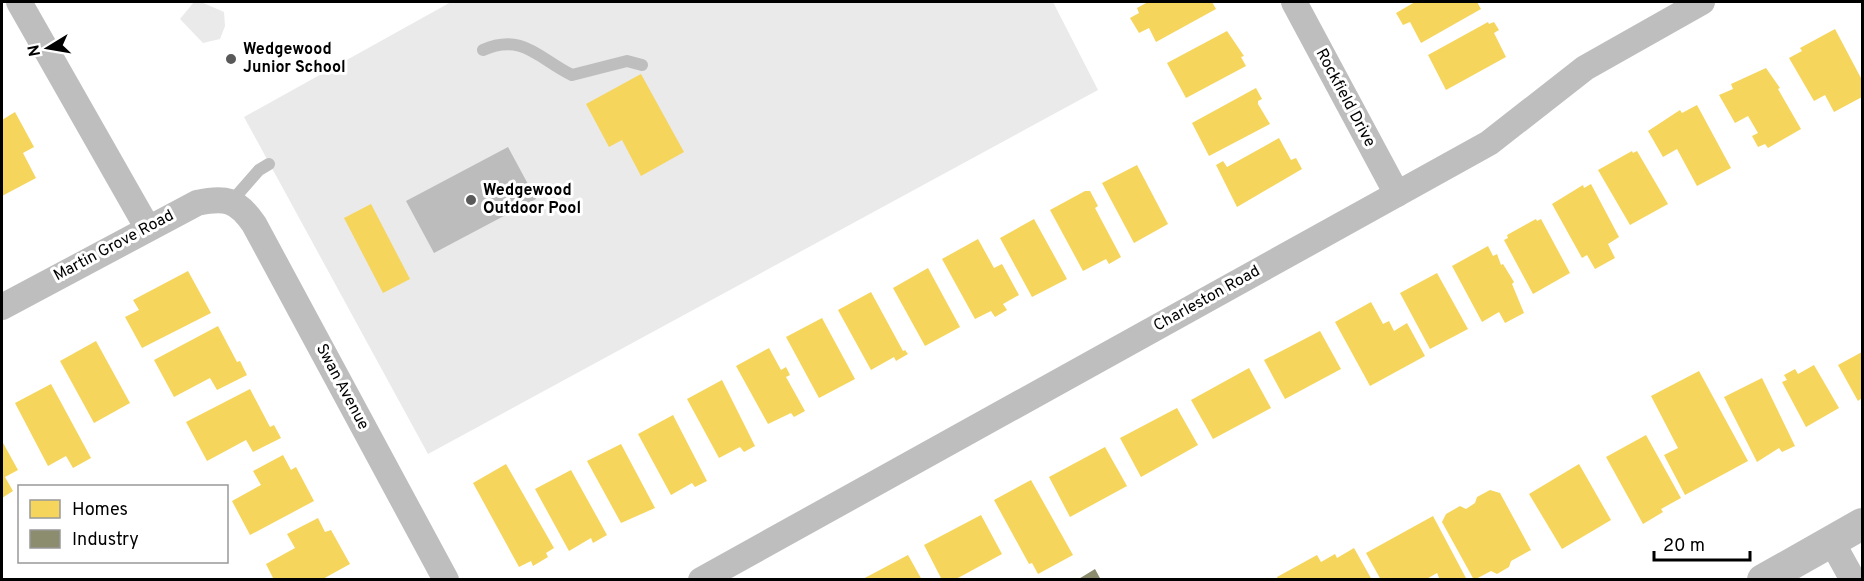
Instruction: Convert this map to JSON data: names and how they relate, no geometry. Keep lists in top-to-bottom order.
{
  "streets": {
    "street": [
      "Rockfield Drive",
      "Martin Grove Road",
      "Charleston Road",
      "Swan Avenue"
    ]
  },
  "crossings": [
    ["Rockfield Drive", "Charleston Road"],
    ["Martin Grove Road", "Swan Avenue"]
  ],
  "places": ["Wedgewood Junior School", "Wedgewood Outdoor Pool"],
  "legend": ["Homes", "Industry"],
  "scale_bar": "20 m",
  "north": "left"
}
